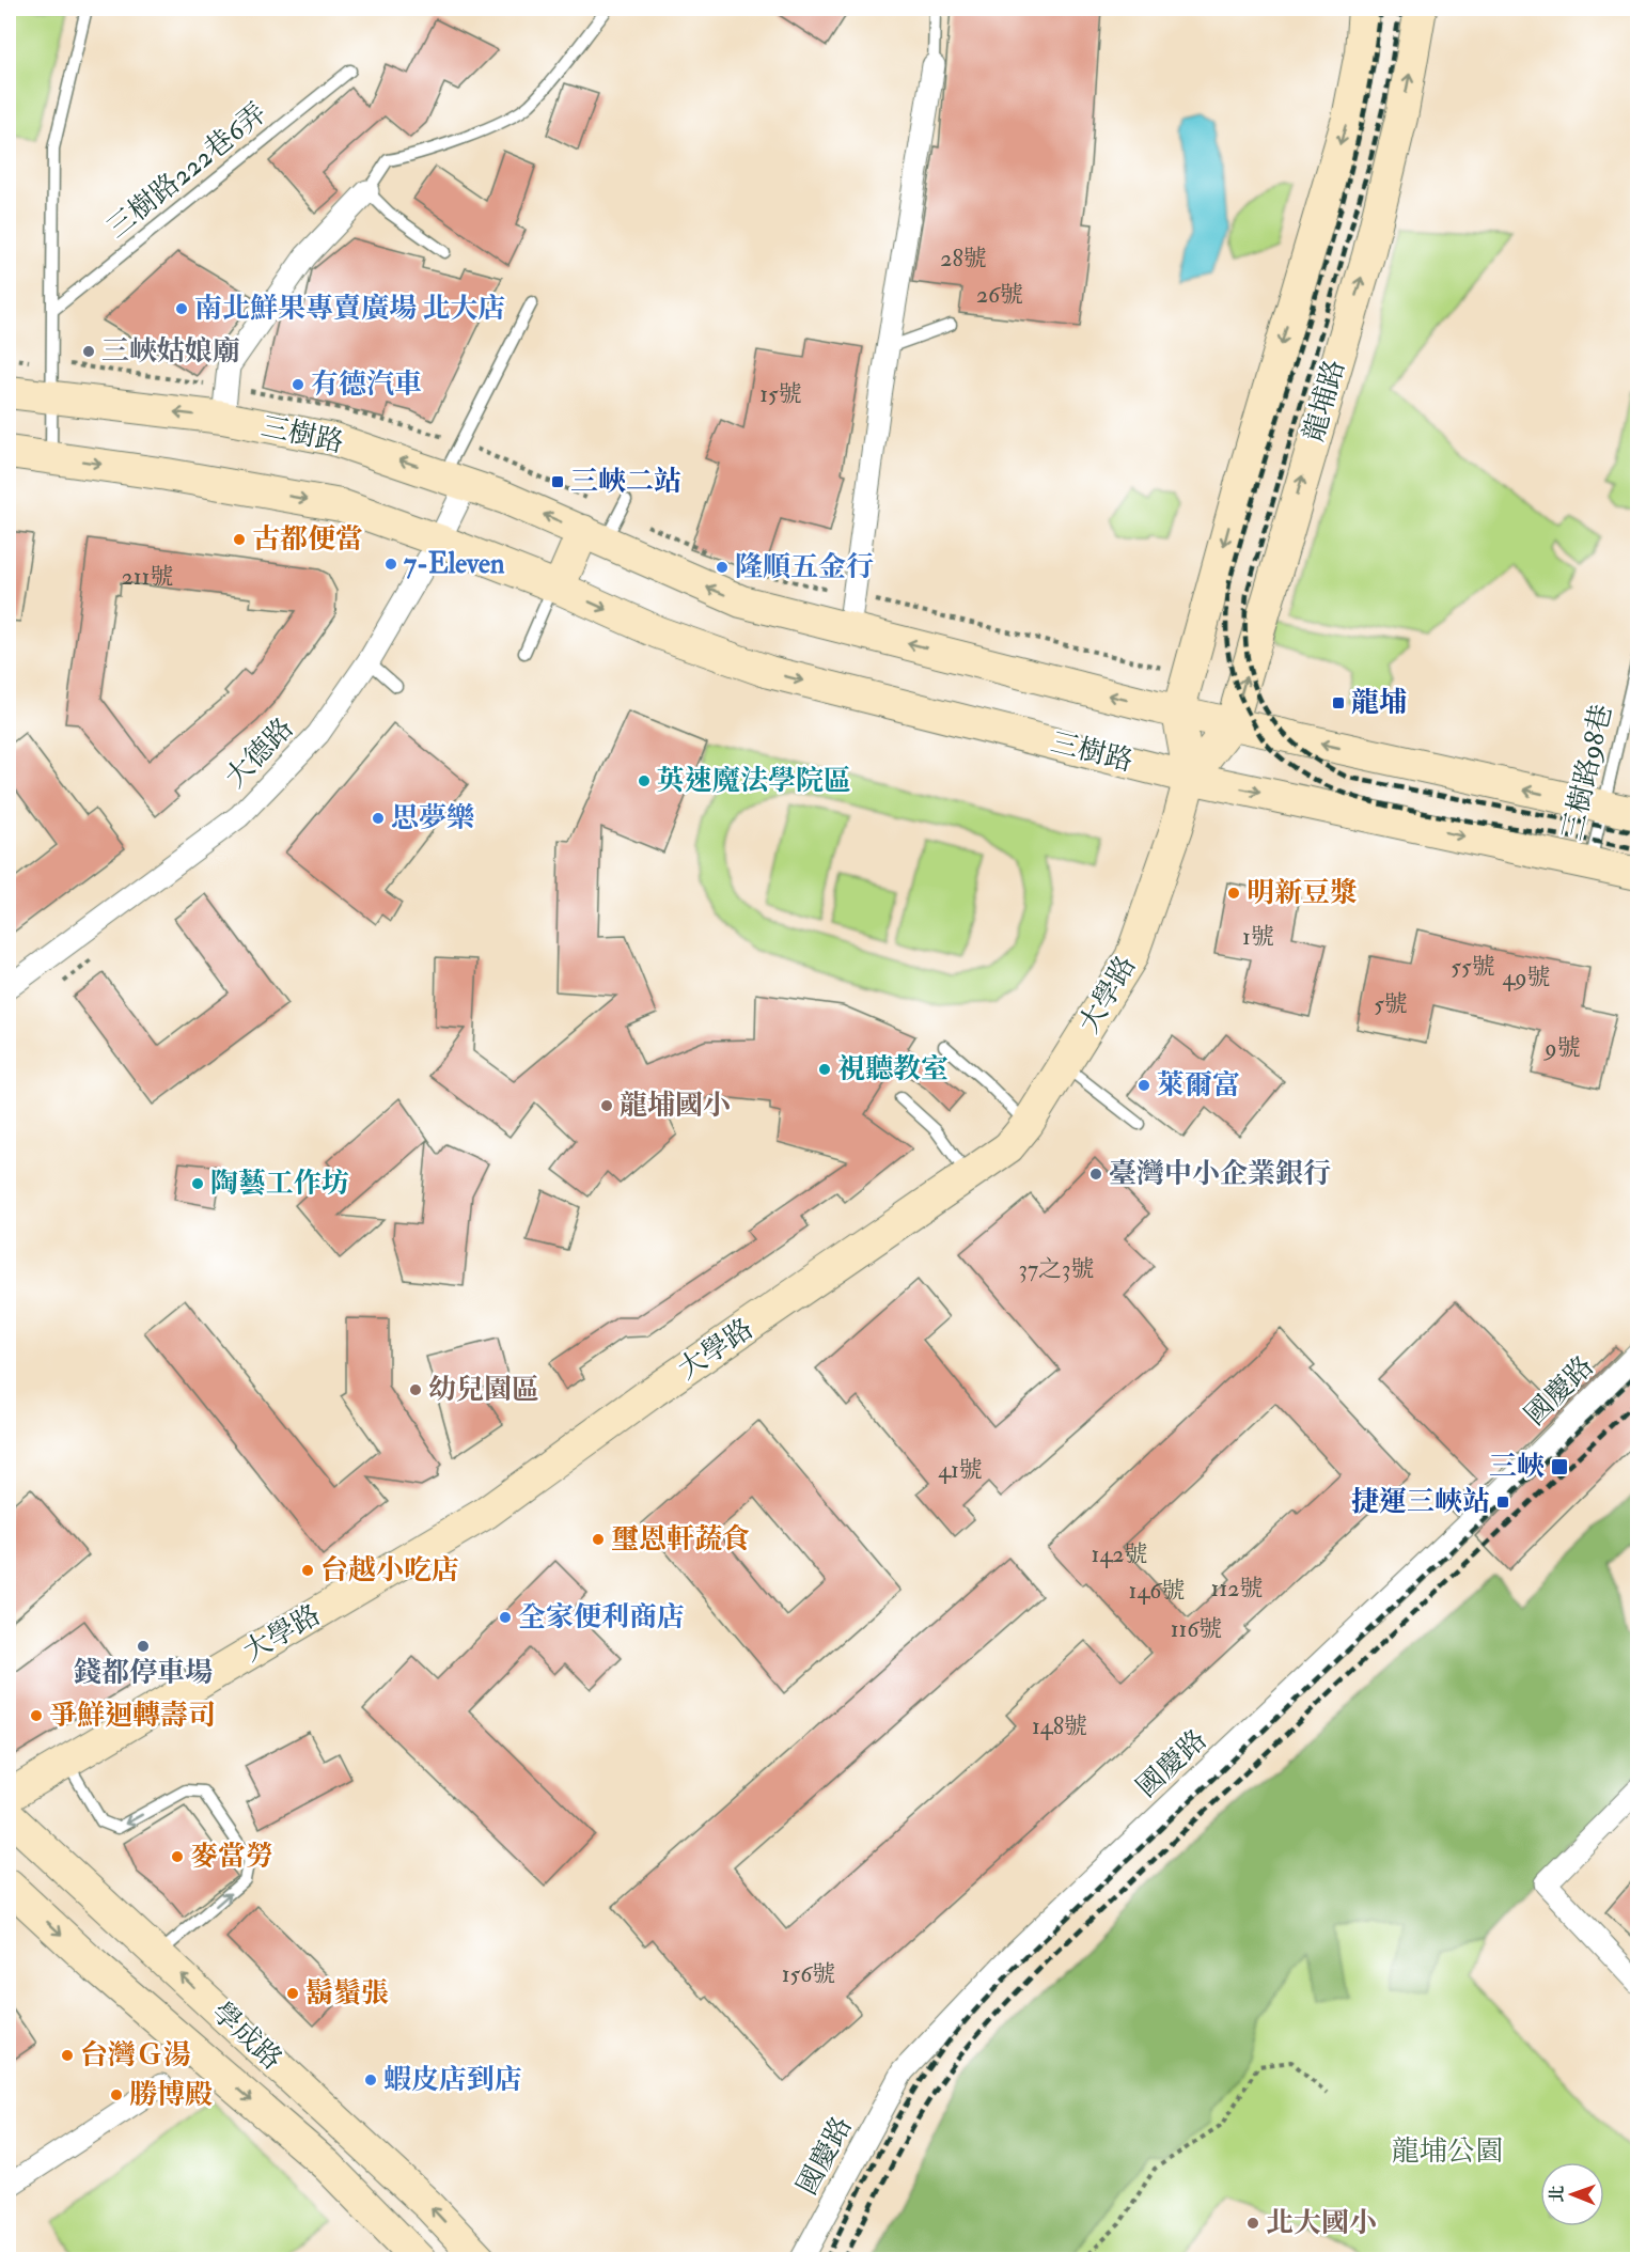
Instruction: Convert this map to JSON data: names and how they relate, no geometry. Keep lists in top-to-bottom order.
{
  "streets": {
    "street": [
      "龍埔路",
      "三樹路",
      "大德路",
      "大學路",
      "國慶路",
      "學成路"
    ],
    "lane": ["三樹路222巷6弄", "三樹路98巷"]
  },
  "crossings": [
    ["龍埔路", "三樹路"],
    ["龍埔路", "大學路"],
    ["三樹路", "大德路"],
    ["三樹路", "三樹路98巷"],
    ["三樹路", "大學路"]
  ],
  "parks": ["龍埔公園"],
  "places": {
    "other": [
      "南北鮮果專賣廣場 北大店",
      "三峽姑娘廟",
      "有德汽車",
      "古都便當",
      "7-Eleven",
      "隆順五金行",
      "英速魔法學院區",
      "思夢樂",
      "明新豆漿",
      "視聽教室",
      "萊爾富",
      "龍埔國小",
      "臺灣中小企業銀行",
      "陶藝工作坊",
      "幼兒園區",
      "璽恩軒蔬食",
      "台越小吃店",
      "全家便利商店",
      "錢都停車場",
      "爭鮮迴轉壽司",
      "麥當勞",
      "鬍鬚張",
      "台灣Ｇ湯",
      "蝦皮店到店",
      "勝博殿",
      "北大國小"
    ],
    "transit": [
      "三峽二站",
      "龍埔",
      "三峽",
      "捷運三峽站"
    ]
  },
  "house_numbers": [
    "28號",
    "26號",
    "15號",
    "211號",
    "1號",
    "55號",
    "49號",
    "5號",
    "9號",
    "37之3號",
    "41號",
    "142號",
    "112號",
    "146號",
    "116號",
    "148號",
    "156號"
  ],
  "north": "left"
}
